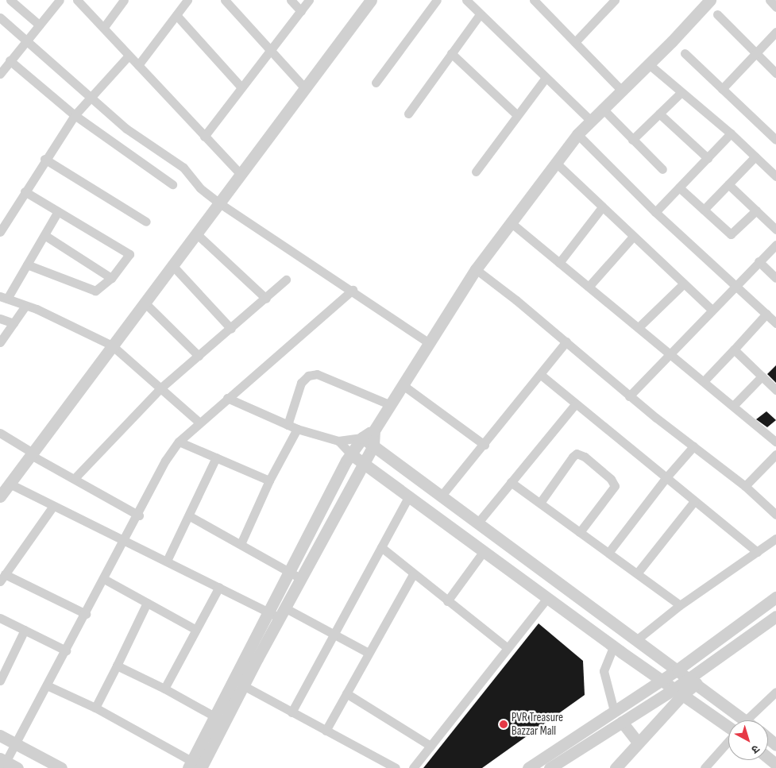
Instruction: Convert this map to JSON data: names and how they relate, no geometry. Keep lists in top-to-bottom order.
{
  "places": ["PVR Treasure Bazzar Mall"],
  "north": "bottom right"
}
